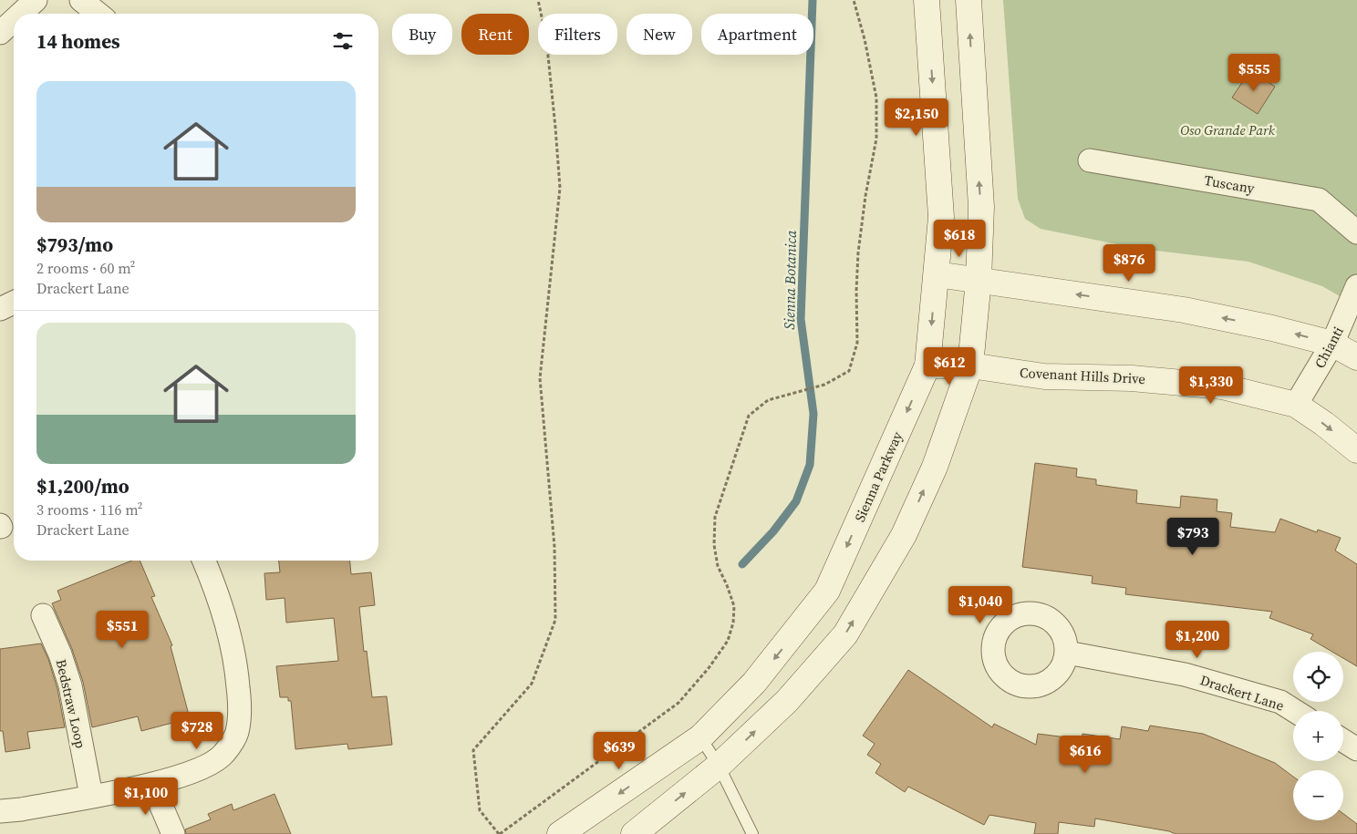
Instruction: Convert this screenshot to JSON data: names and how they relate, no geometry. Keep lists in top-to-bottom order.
{
  "streets": {
    "main road": ["Covenant Hills Drive", "Sienna Parkway"],
    "street": [
      "Tuscany",
      "Chianti",
      "Drackert Lane",
      "Bedstraw Loop"
    ]
  },
  "crossings": [
    ["Chianti", "Covenant Hills Drive"],
    ["Covenant Hills Drive", "Sienna Parkway"]
  ],
  "water": ["Sienna Botanica"],
  "parks": ["Oso Grande Park"],
  "page": {
    "chip": [
      "Buy",
      "Rent",
      "Filters",
      "New",
      "Apartment"
    ],
    "heading": "14 homes",
    "price": [
      "$555",
      "$2,150",
      "$618",
      "$876",
      "$612",
      "$1,330",
      "$793",
      "$1,040",
      "$551",
      "$1,200",
      "$728",
      "$639",
      "$616",
      "$1,100"
    ],
    "list": [
      {
        "name": "$793/mo",
        "note": "2 rooms · 60 m² · Drackert Lane"
      },
      {
        "name": "$1,200/mo",
        "note": "3 rooms · 116 m² · Drackert Lane"
      }
    ],
    "map_buttons": ["+", "−"]
  }
}
